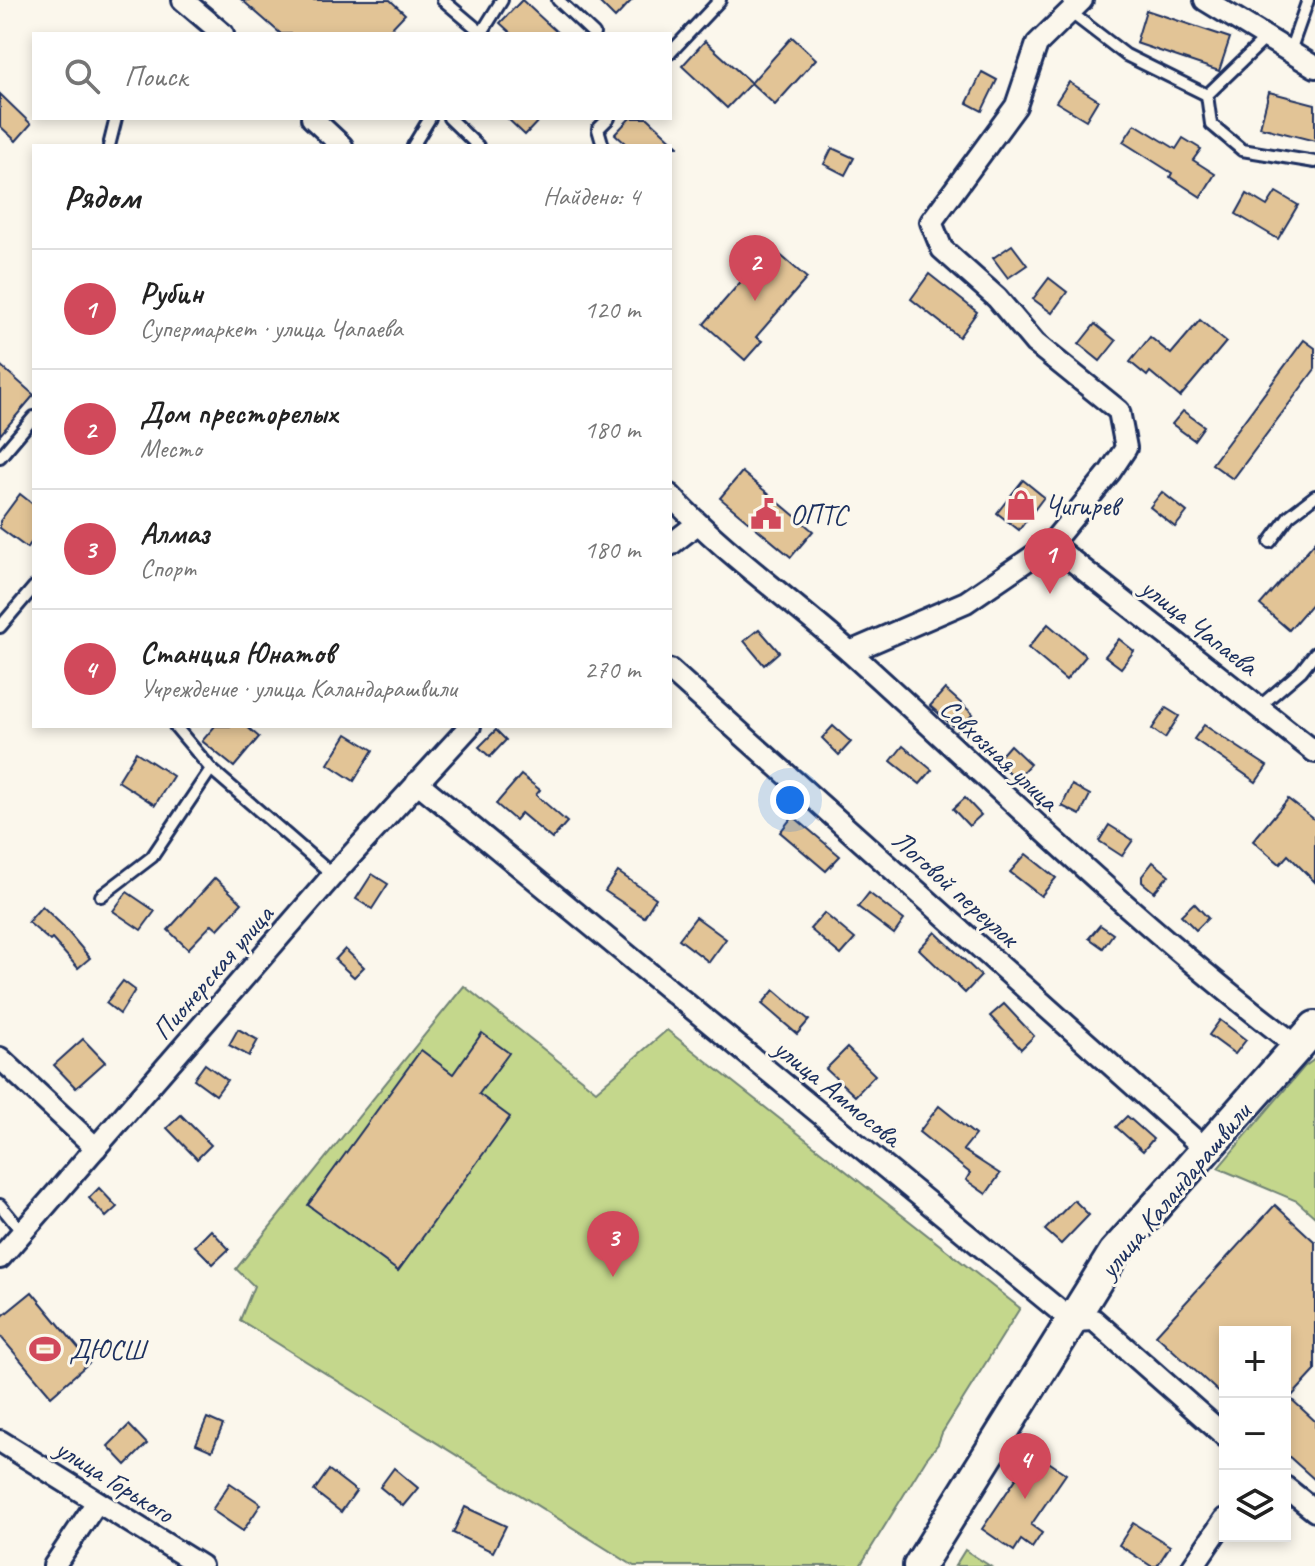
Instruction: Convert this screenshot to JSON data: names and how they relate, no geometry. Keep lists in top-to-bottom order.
{
  "streets": {
    "main road": ["улица Каландарашвили"],
    "street": [
      "улица Чапаева",
      "Совхозная улица",
      "Логовой переулок",
      "Пионерская улица",
      "улица Аммосова",
      "улица Горького"
    ]
  },
  "crossings": [
    ["Совхозная улица", "улица Каландарашвили"],
    ["Логовой переулок", "улица Каландарашвили"],
    ["Пионерская улица", "улица Аммосова"],
    ["улица Аммосова", "улица Каландарашвили"]
  ],
  "places": {
    "shop": ["Чигирев"],
    "public building": ["ОПТС"],
    "sports": ["ДЮСШ"]
  },
  "page": {
    "search": "Поиск",
    "heading": ["Рядом", "Найдено: 4"],
    "pins": [
      "2",
      "1",
      "3",
      "4"
    ],
    "list": [
      {
        "mark": "1",
        "name": "Рубин",
        "note": "Супермаркет · улица Чапаева",
        "value": "120 m"
      },
      {
        "mark": "2",
        "name": "Дом престорелых",
        "note": "Место",
        "value": "180 m"
      },
      {
        "mark": "3",
        "name": "Алмаз",
        "note": "Спорт",
        "value": "180 m"
      },
      {
        "mark": "4",
        "name": "Станция Юнатов",
        "note": "Учреждение · улица Каландарашвили",
        "value": "270 m"
      }
    ],
    "map_buttons": ["+", "−"]
  }
}
